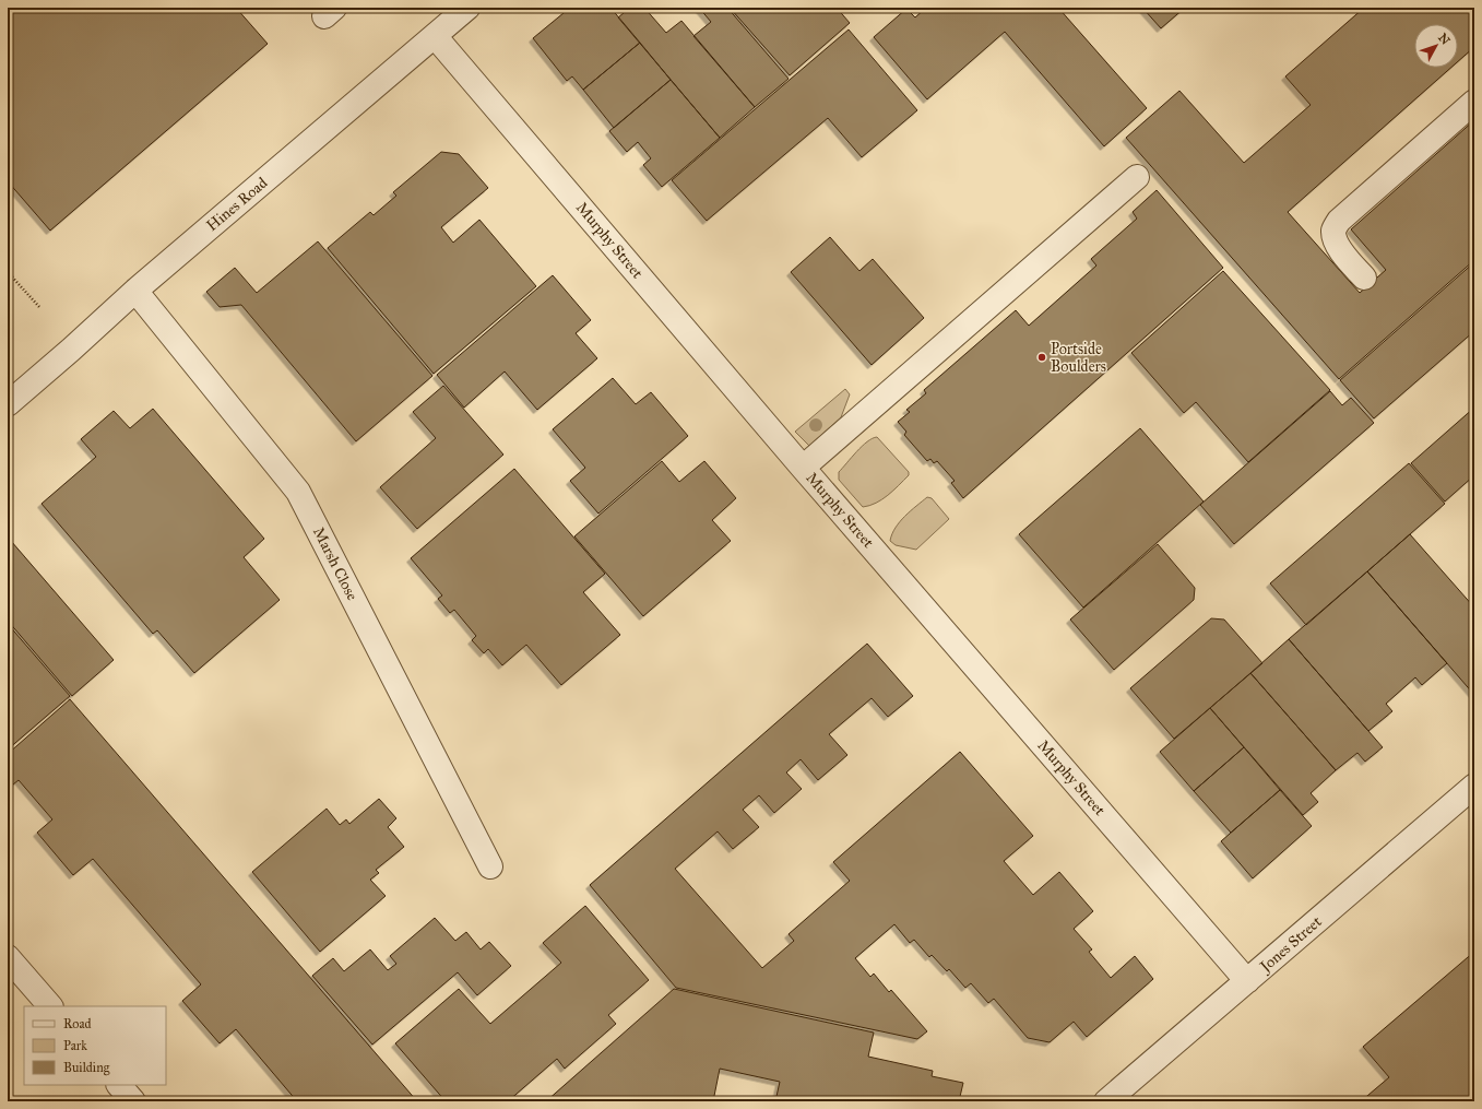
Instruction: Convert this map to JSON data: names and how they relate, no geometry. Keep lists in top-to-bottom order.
{
  "streets": {
    "street": [
      "Hines Road",
      "Murphy Street",
      "Marsh Close",
      "Jones Street"
    ]
  },
  "crossings": [
    ["Hines Road", "Murphy Street"],
    ["Hines Road", "Marsh Close"],
    ["Murphy Street", "Jones Street"]
  ],
  "places": ["Portside Boulders"],
  "legend": ["Road", "Park", "Building"],
  "north": "top right"
}
